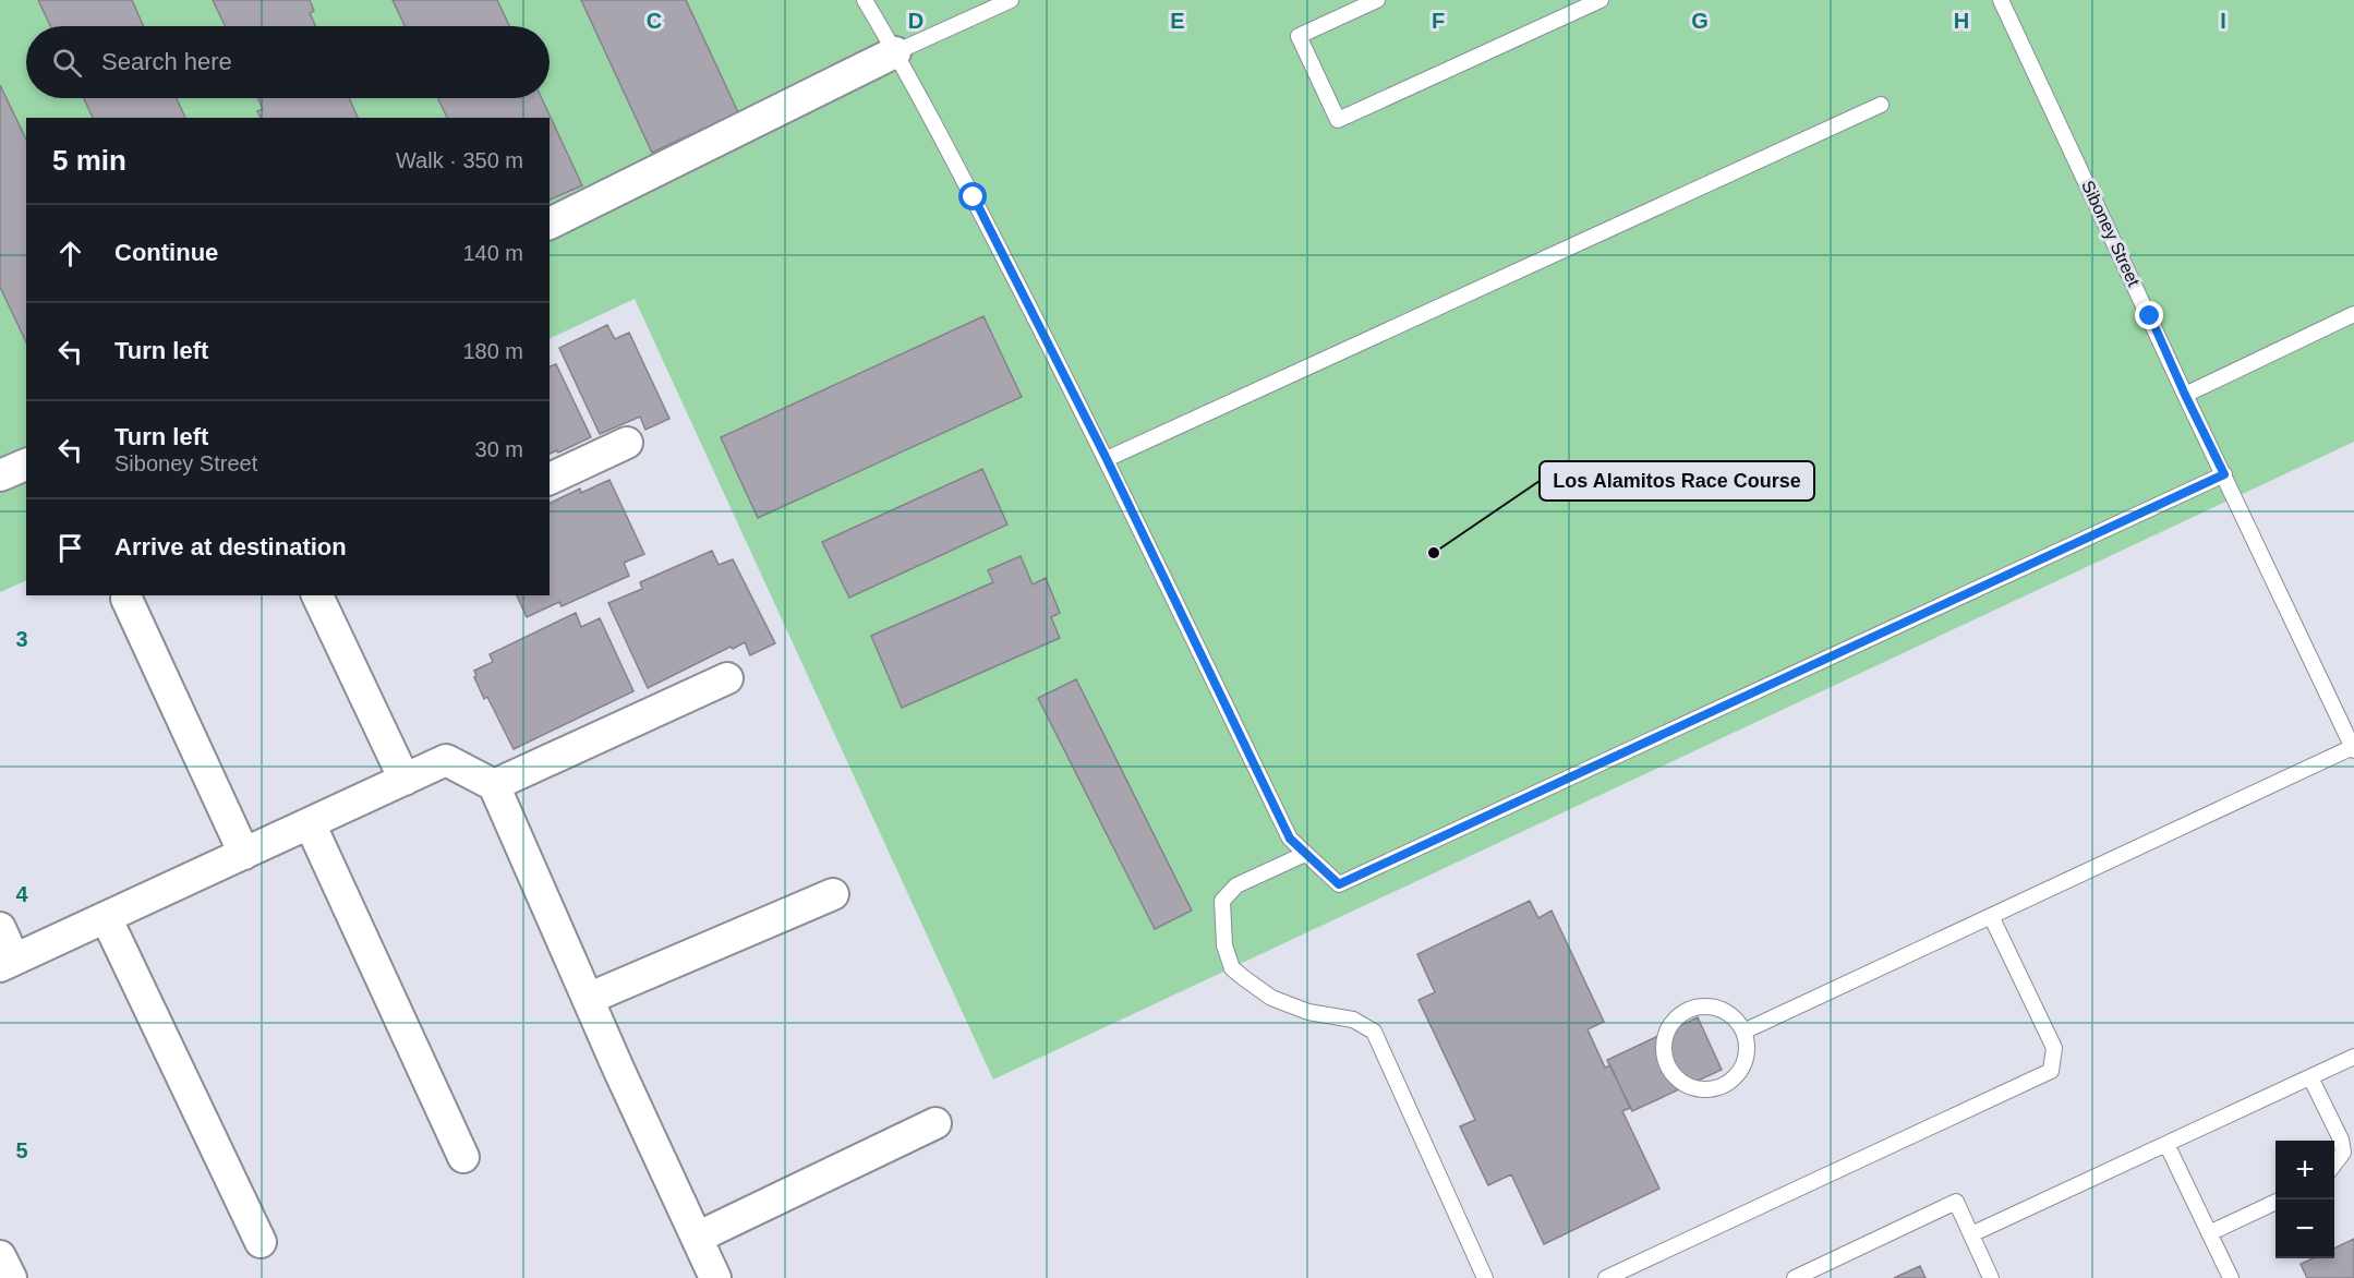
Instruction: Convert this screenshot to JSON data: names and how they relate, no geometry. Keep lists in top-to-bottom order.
{
  "streets": {
    "lane": ["Siboney Street"]
  },
  "places": ["Los Alamitos Race Course"],
  "page": {
    "search": "Search here",
    "heading": ["5 min", "Walk · 350 m"],
    "list": [
      ["Continue", "140 m"],
      ["Turn left", "180 m"],
      ["Turn left", "Siboney Street", "30 m"],
      "Arrive at destination"
    ],
    "map_buttons": ["+", "−"]
  },
  "grid": {
    "columns": [
      "C",
      "D",
      "E",
      "F",
      "G",
      "H",
      "I"
    ],
    "rows": ["3", "4", "5"]
  }
}
